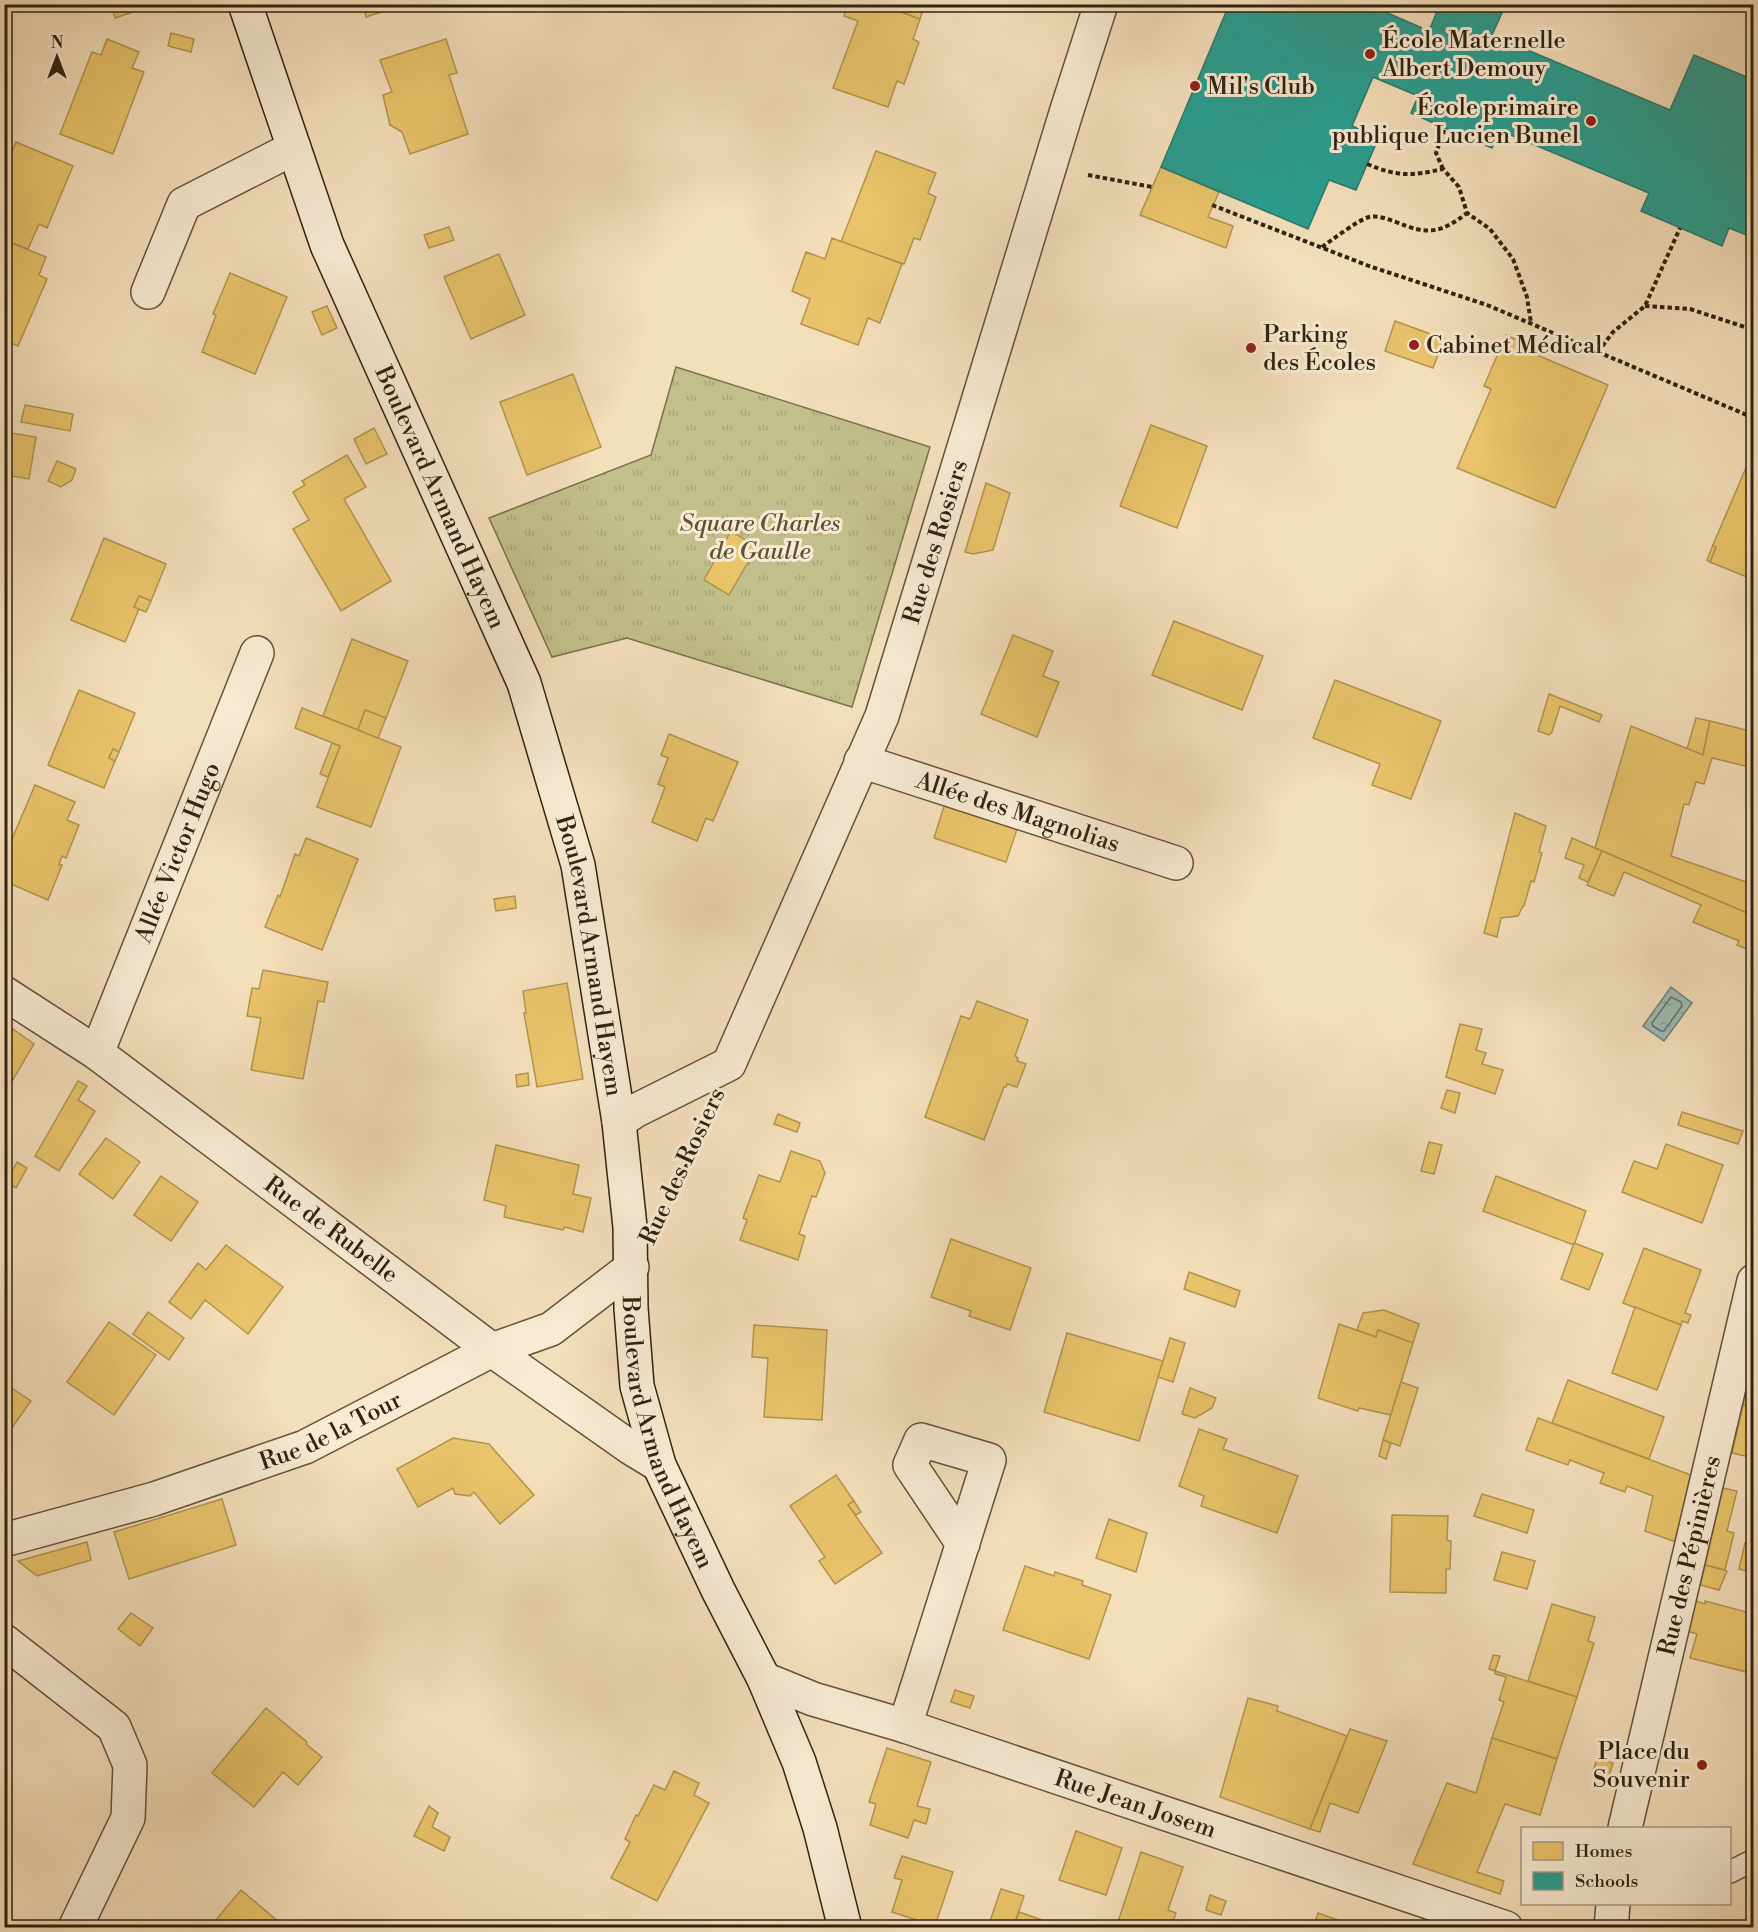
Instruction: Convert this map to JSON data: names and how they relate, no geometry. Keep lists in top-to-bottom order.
{
  "streets": {
    "street": [
      "Boulevard Armand Hayem",
      "Rue des Rosiers",
      "Allée des Magnolias",
      "Allée Victor Hugo",
      "Rue de Rubelle",
      "Rue de la Tour",
      "Rue des Pépinières",
      "Rue Jean Josem"
    ]
  },
  "crossings": [
    ["Boulevard Armand Hayem", "Rue des Rosiers"],
    ["Boulevard Armand Hayem", "Rue de Rubelle"],
    ["Boulevard Armand Hayem", "Rue de la Tour"],
    ["Boulevard Armand Hayem", "Rue Jean Josem"],
    ["Rue des Rosiers", "Allée des Magnolias"],
    ["Allée Victor Hugo", "Rue de Rubelle"],
    ["Rue de Rubelle", "Rue de la Tour"]
  ],
  "parks": ["Square Charles de Gaulle"],
  "places": [
    "École Maternelle Albert Demouy",
    "Mil's Club",
    "École primaire publique Lucien Bunel",
    "Cabinet Médical",
    "Parking des Écoles",
    "Place du Souvenir"
  ],
  "legend": ["Homes", "Schools"],
  "north": "top"
}
